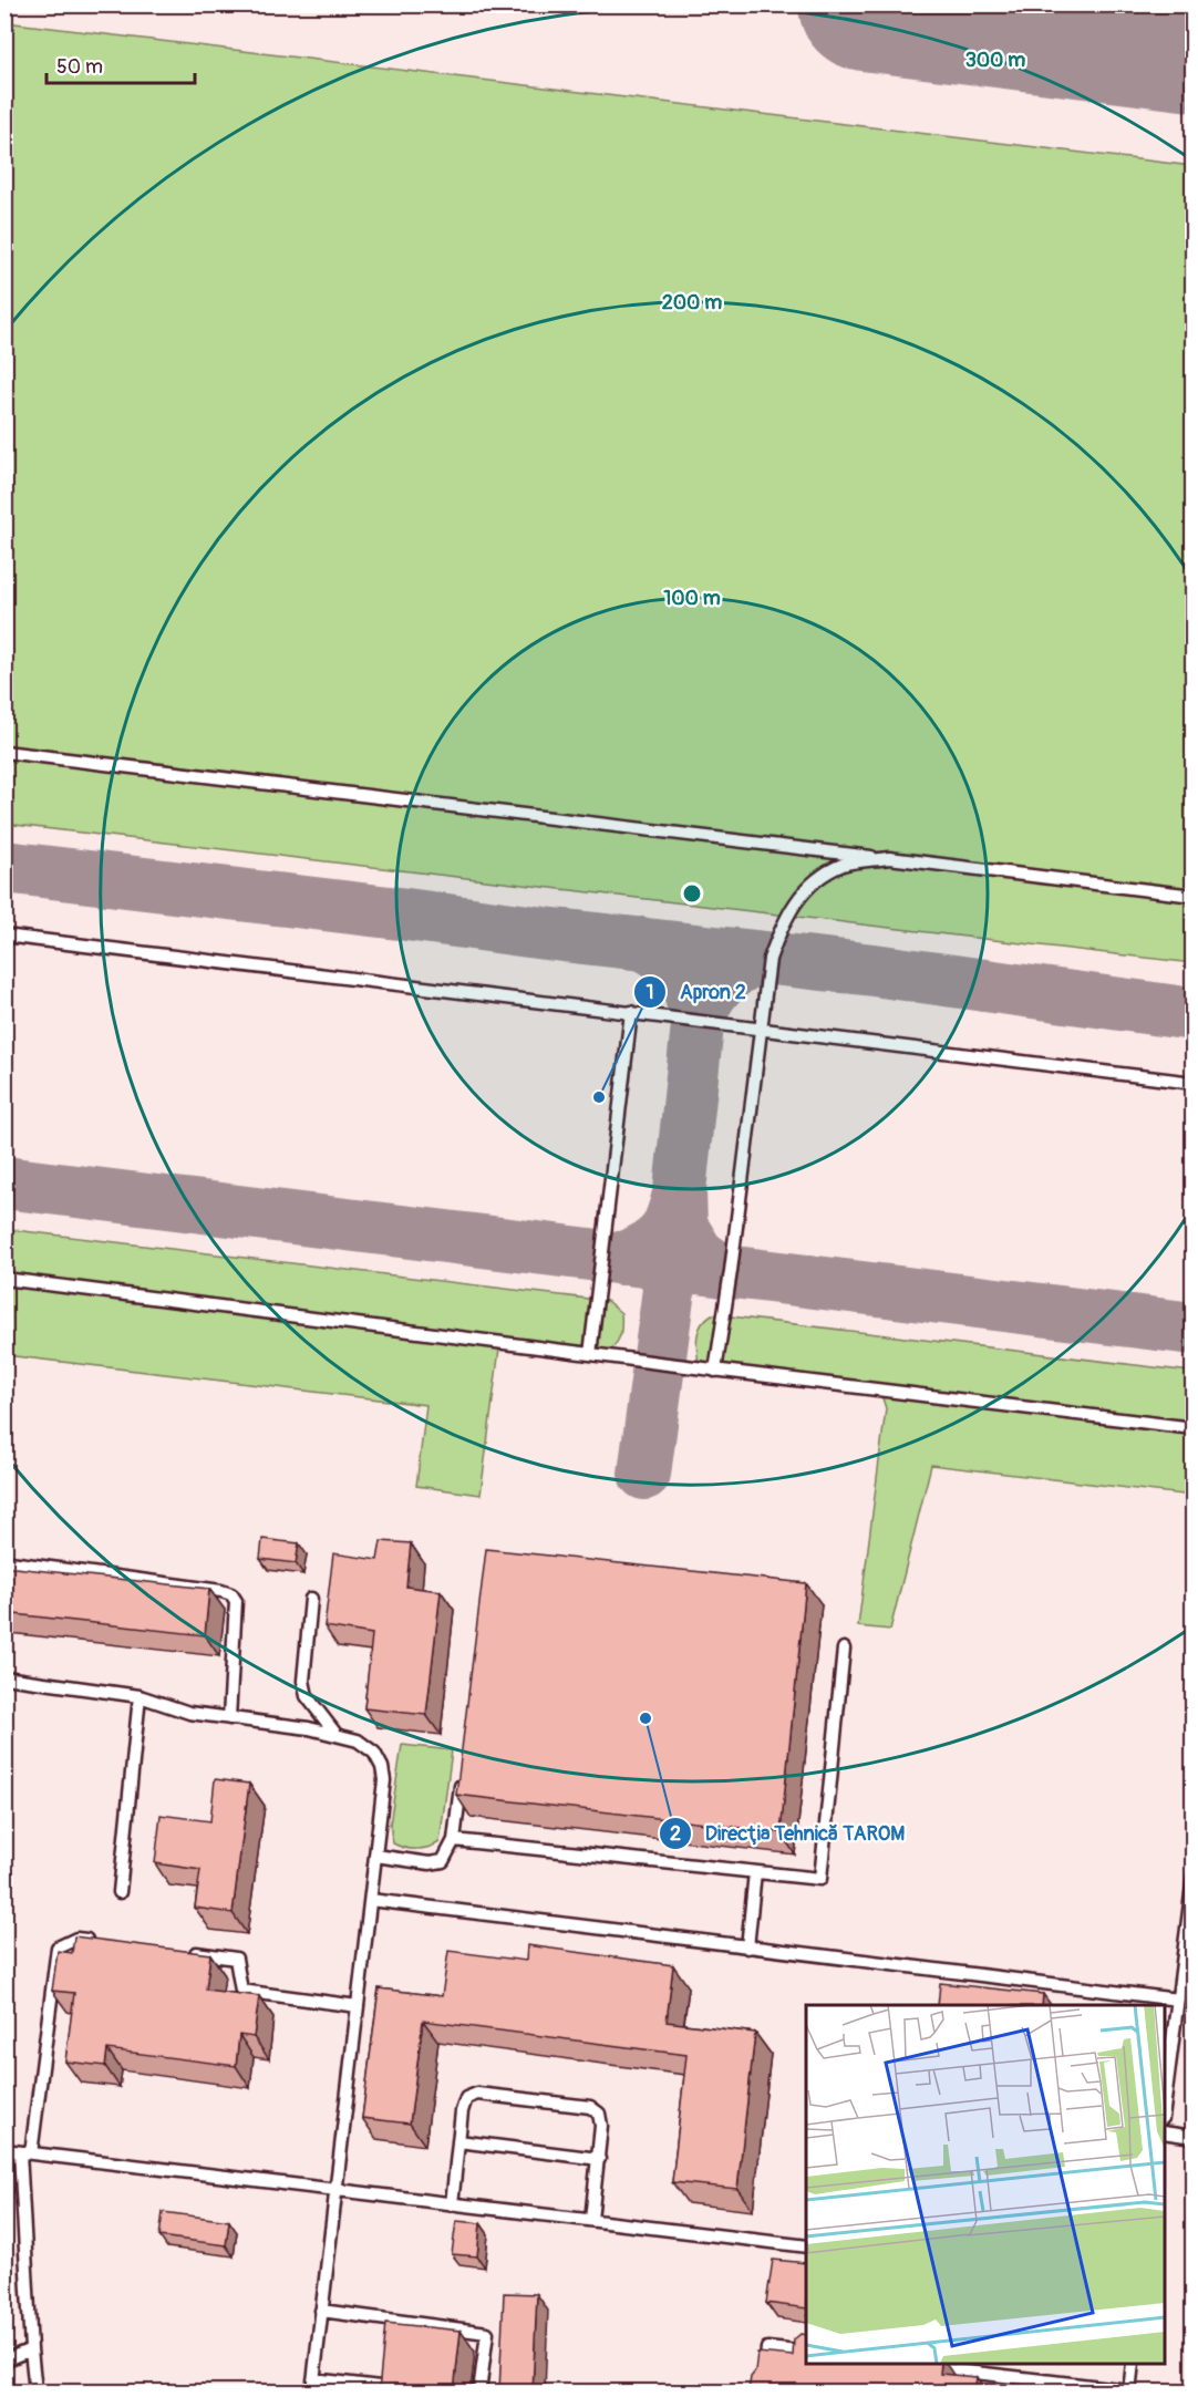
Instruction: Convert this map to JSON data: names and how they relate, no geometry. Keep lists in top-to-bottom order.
{
  "places": ["Apron 2", "Direcţia Tehnică TAROM"],
  "scale_bar": "50 m",
  "rings": ["300 m", "200 m", "100 m"]
}
